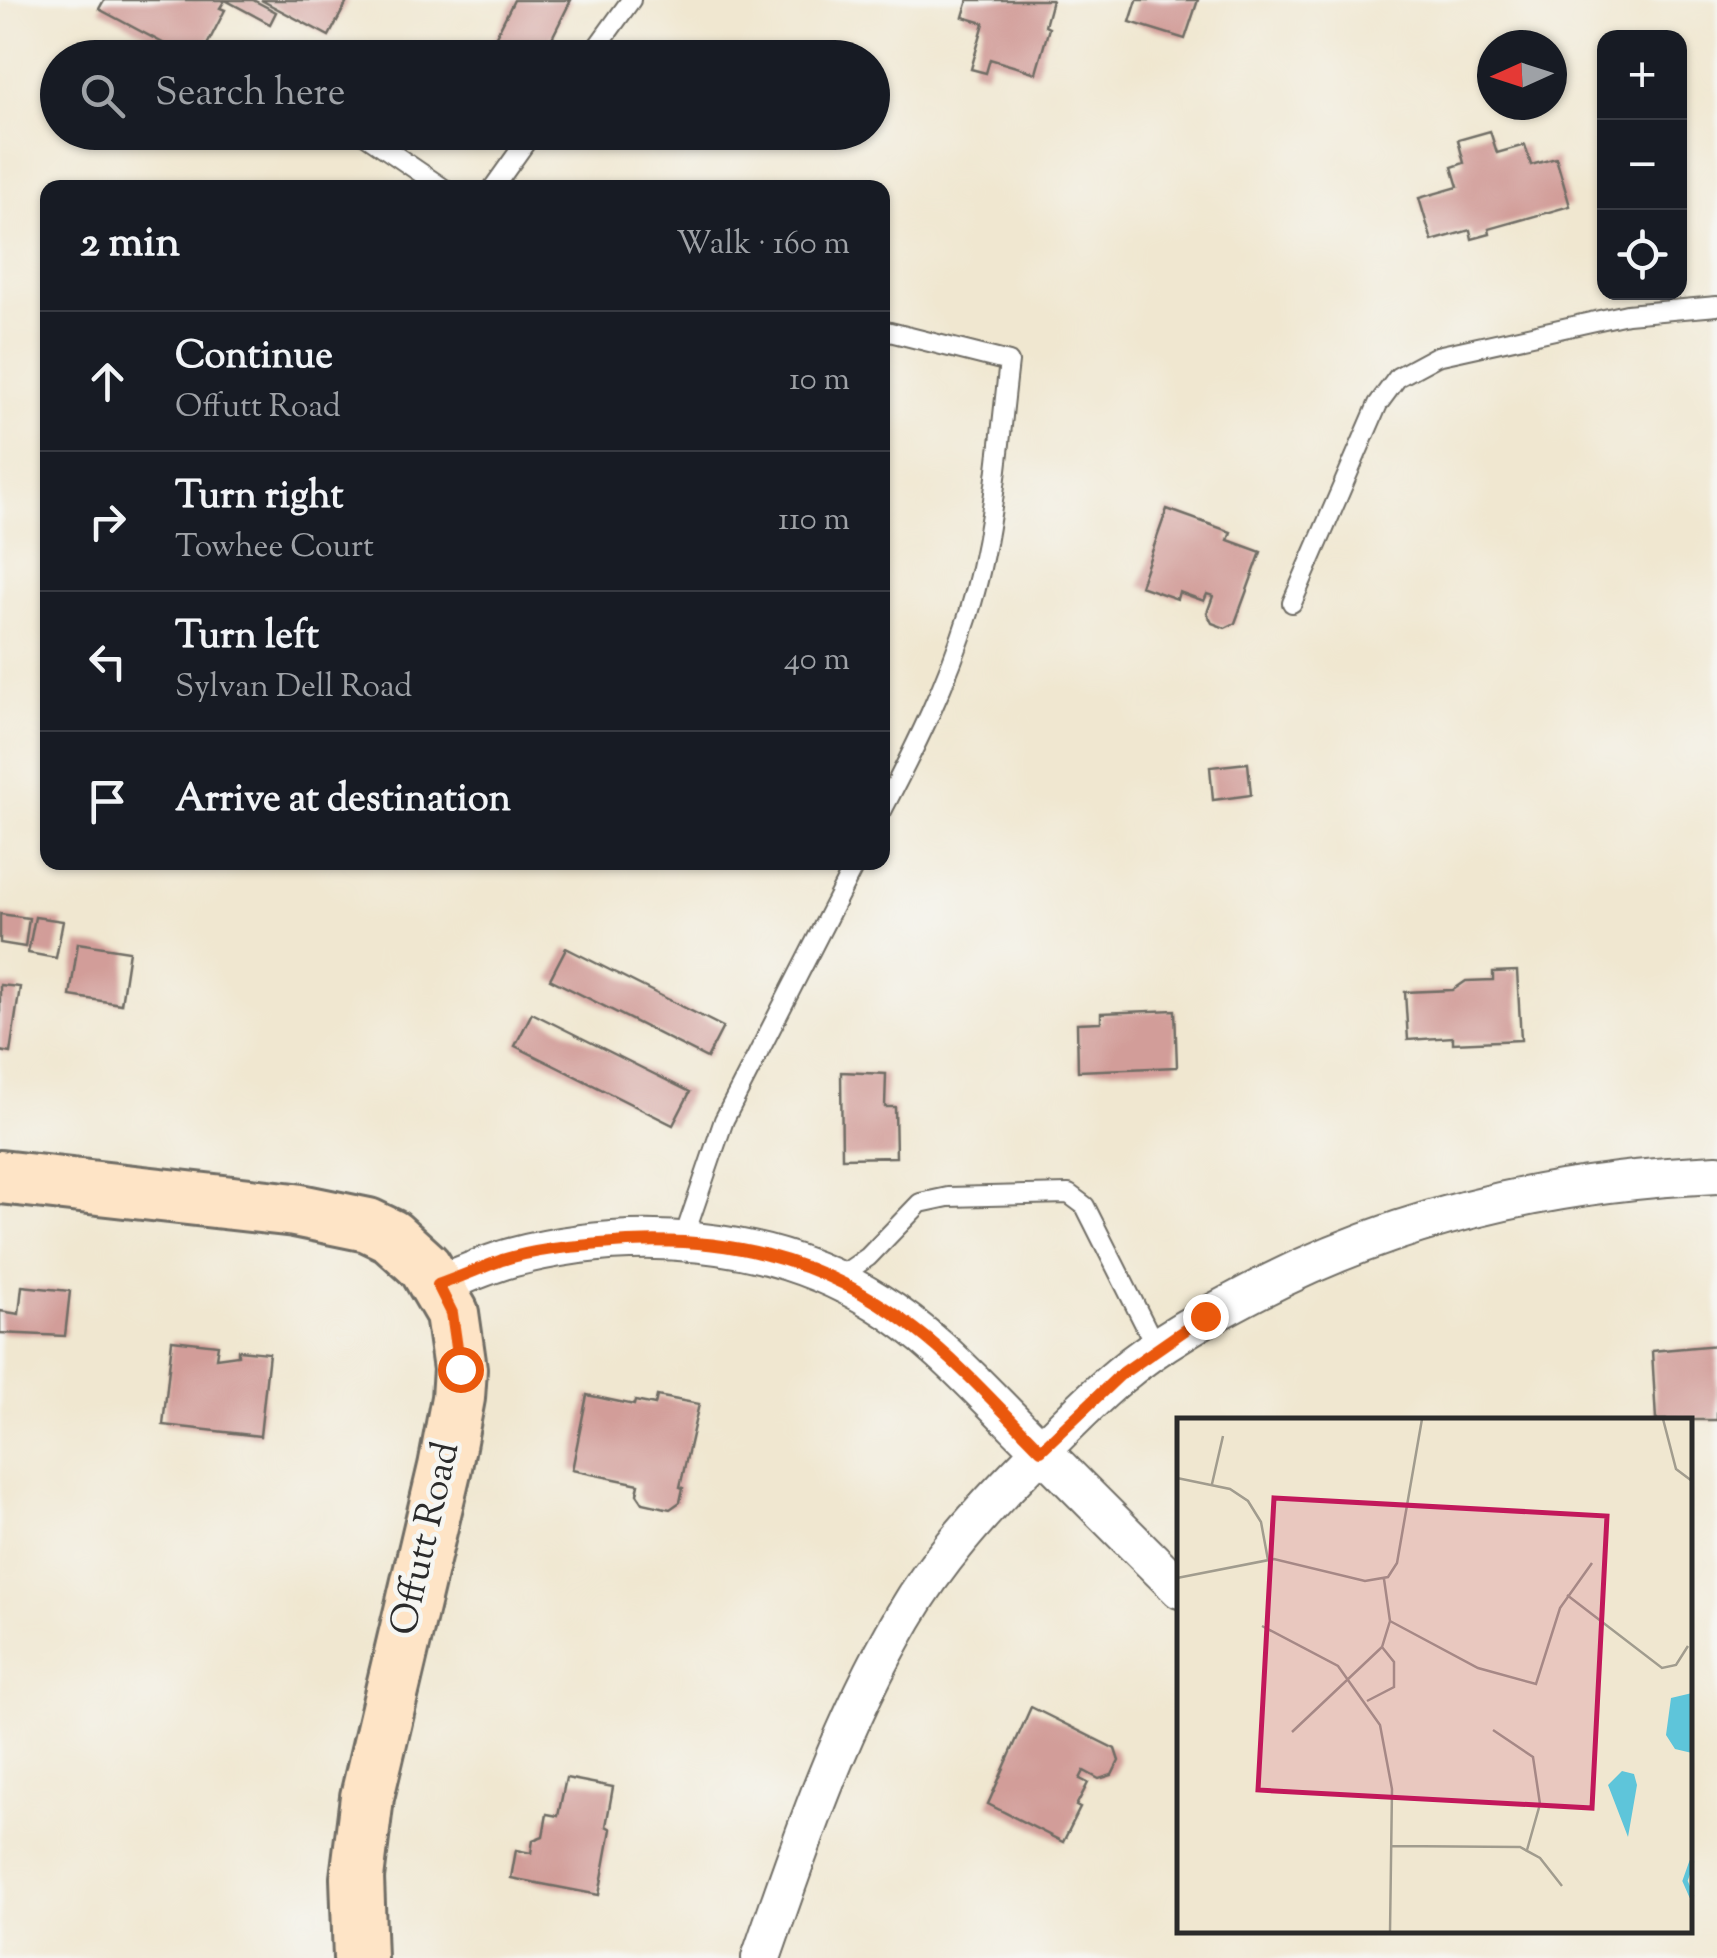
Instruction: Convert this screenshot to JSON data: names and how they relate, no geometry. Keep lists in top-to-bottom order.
{
  "streets": {
    "street": ["Offutt Road"]
  },
  "north": "left",
  "page": {
    "map_buttons": ["+", "−"],
    "search": "Search here",
    "heading": ["2 min", "Walk · 160 m"],
    "list": [
      ["Continue", "Offutt Road", "10 m"],
      ["Turn right", "Towhee Court", "110 m"],
      ["Turn left", "Sylvan Dell Road", "40 m"],
      "Arrive at destination"
    ]
  }
}
